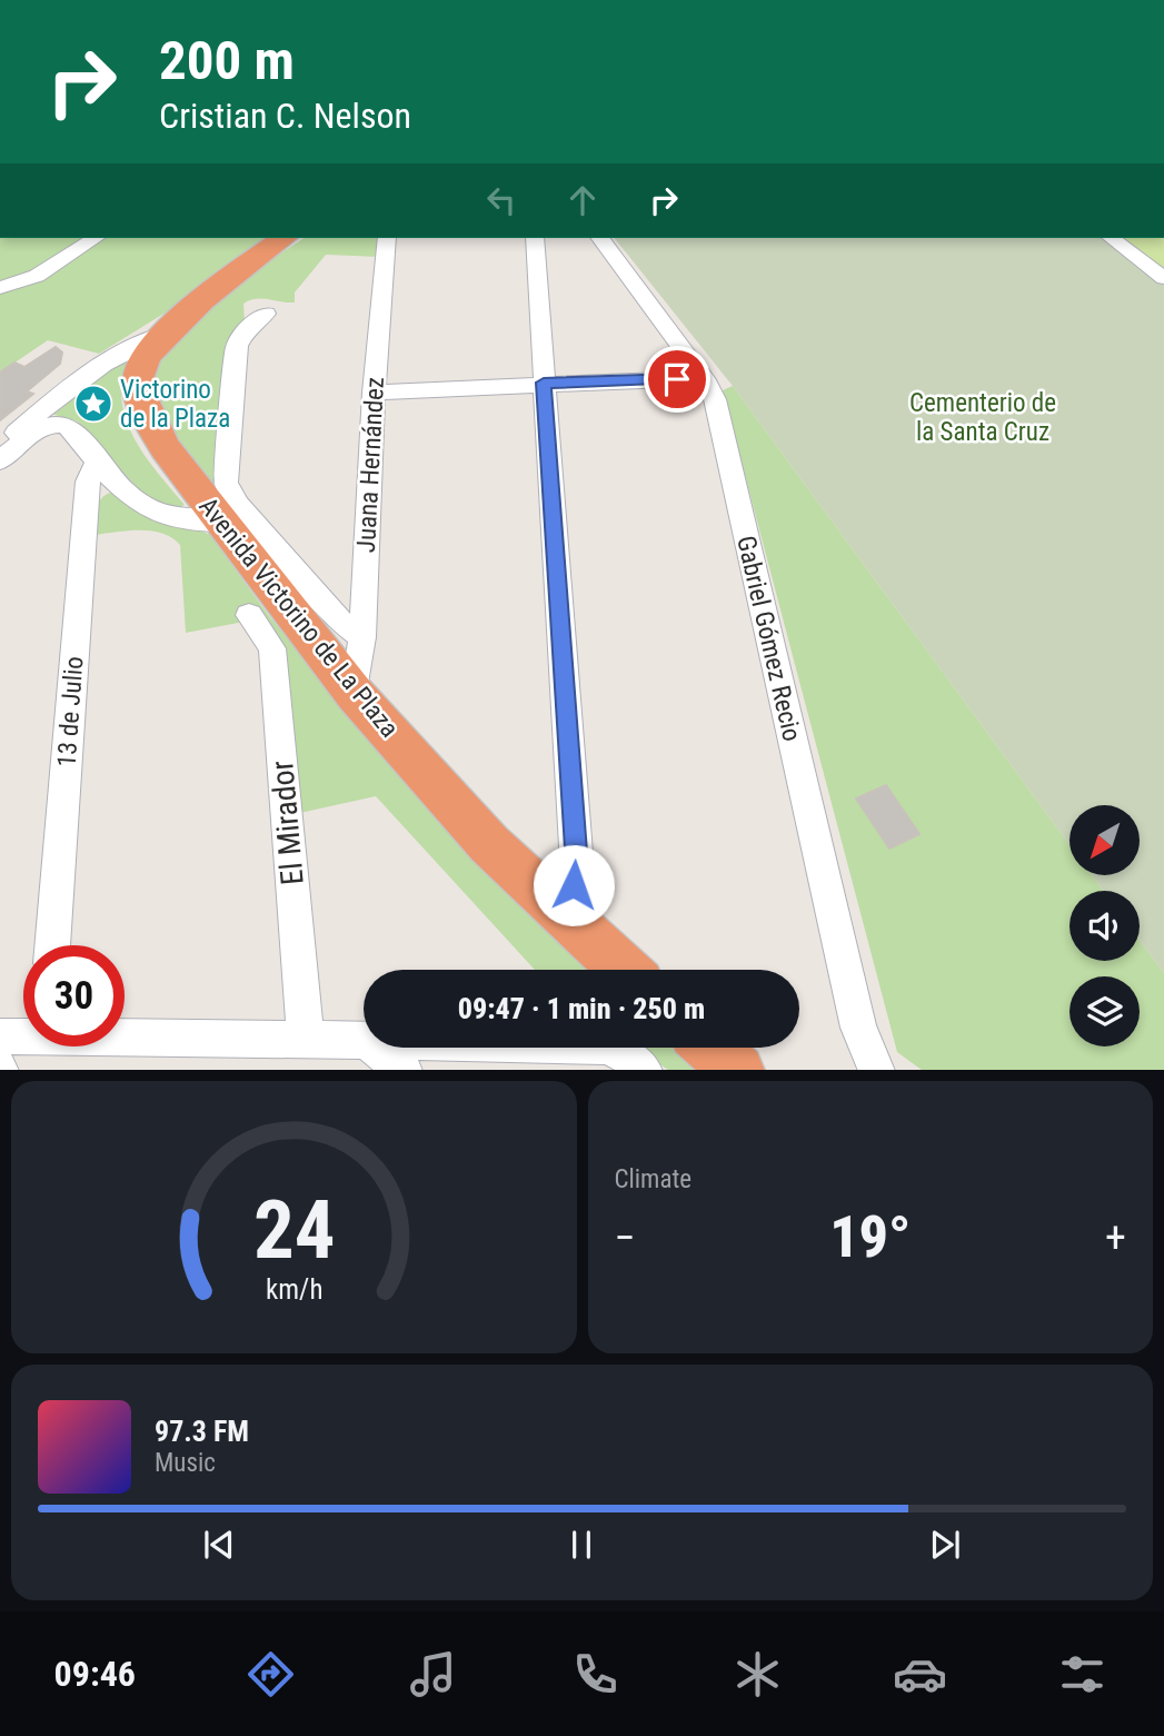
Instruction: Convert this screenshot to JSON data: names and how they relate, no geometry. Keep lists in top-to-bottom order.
{
  "streets": {
    "highway": ["Avenida Victorino de La Plaza"],
    "street": [
      "Juana Hernández",
      "Gabriel Gómez Recio",
      "13 de Julio",
      "El Mirador"
    ]
  },
  "crossings": [
    ["Juana Hernández", "Avenida Victorino de La Plaza"]
  ],
  "parks": ["Cementerio de la Santa Cruz"],
  "places": {
    "place": ["Victorino de la Plaza"]
  },
  "north": "bottom left",
  "page": {
    "turn": ["200 m", "Cristian C. Nelson"],
    "limit": "30",
    "trip": "09:47 · 1 min · 250 m",
    "tile": "Climate",
    "heat": ["−", "19°", "+"],
    "song": ["97.3 FM", "Music"],
    "tabs": "09:46",
    "gauge": ["24", "km/h"]
  }
}
